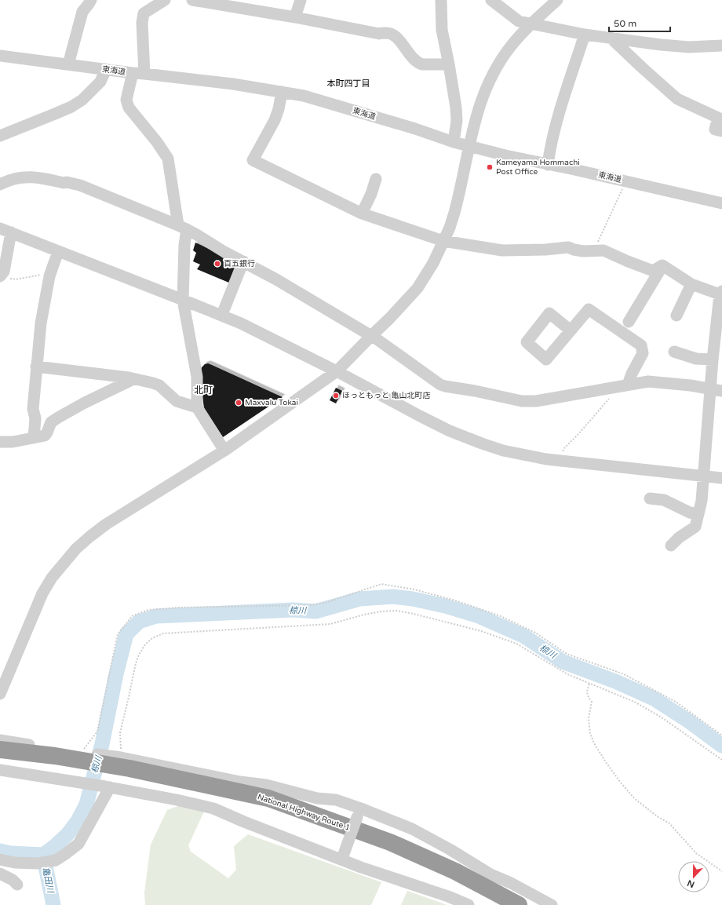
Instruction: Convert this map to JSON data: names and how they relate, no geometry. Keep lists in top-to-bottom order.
{
  "streets": {
    "highway": ["National Highway Route 1"],
    "street": ["東海道"]
  },
  "districts": ["本町四丁目", "北町"],
  "water": ["椋川", "亀田川"],
  "places": [
    "Kameyama Hommachi Post Office",
    "百五銀行",
    "ほっともっと 亀山北町店",
    "Maxvalu Tokai"
  ],
  "scale_bar": "50 m",
  "north": "bottom"
}
